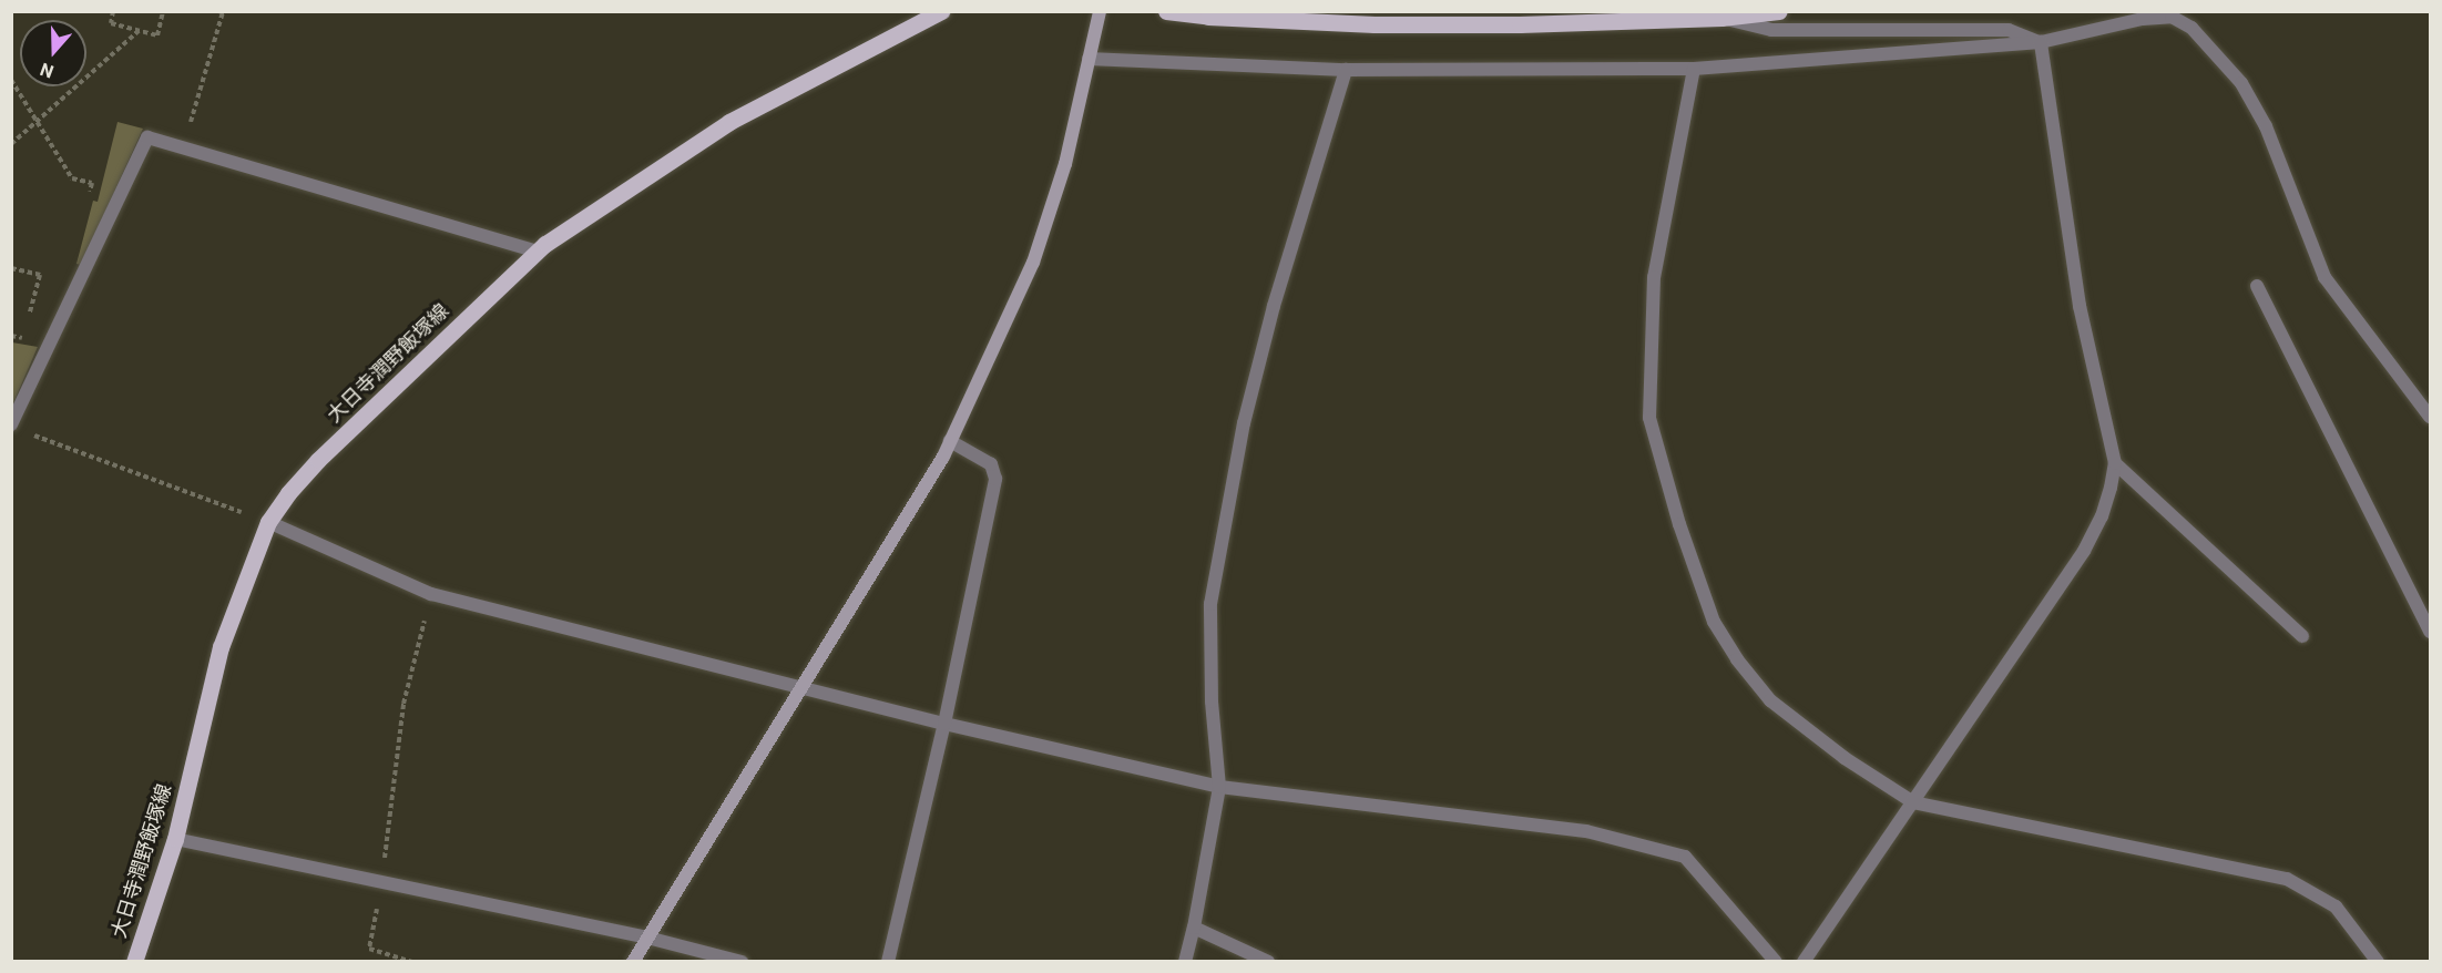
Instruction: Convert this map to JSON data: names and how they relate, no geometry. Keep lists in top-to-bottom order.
{
  "streets": {
    "main road": ["大日寺潤野飯塚線"]
  },
  "north": "bottom"
}
